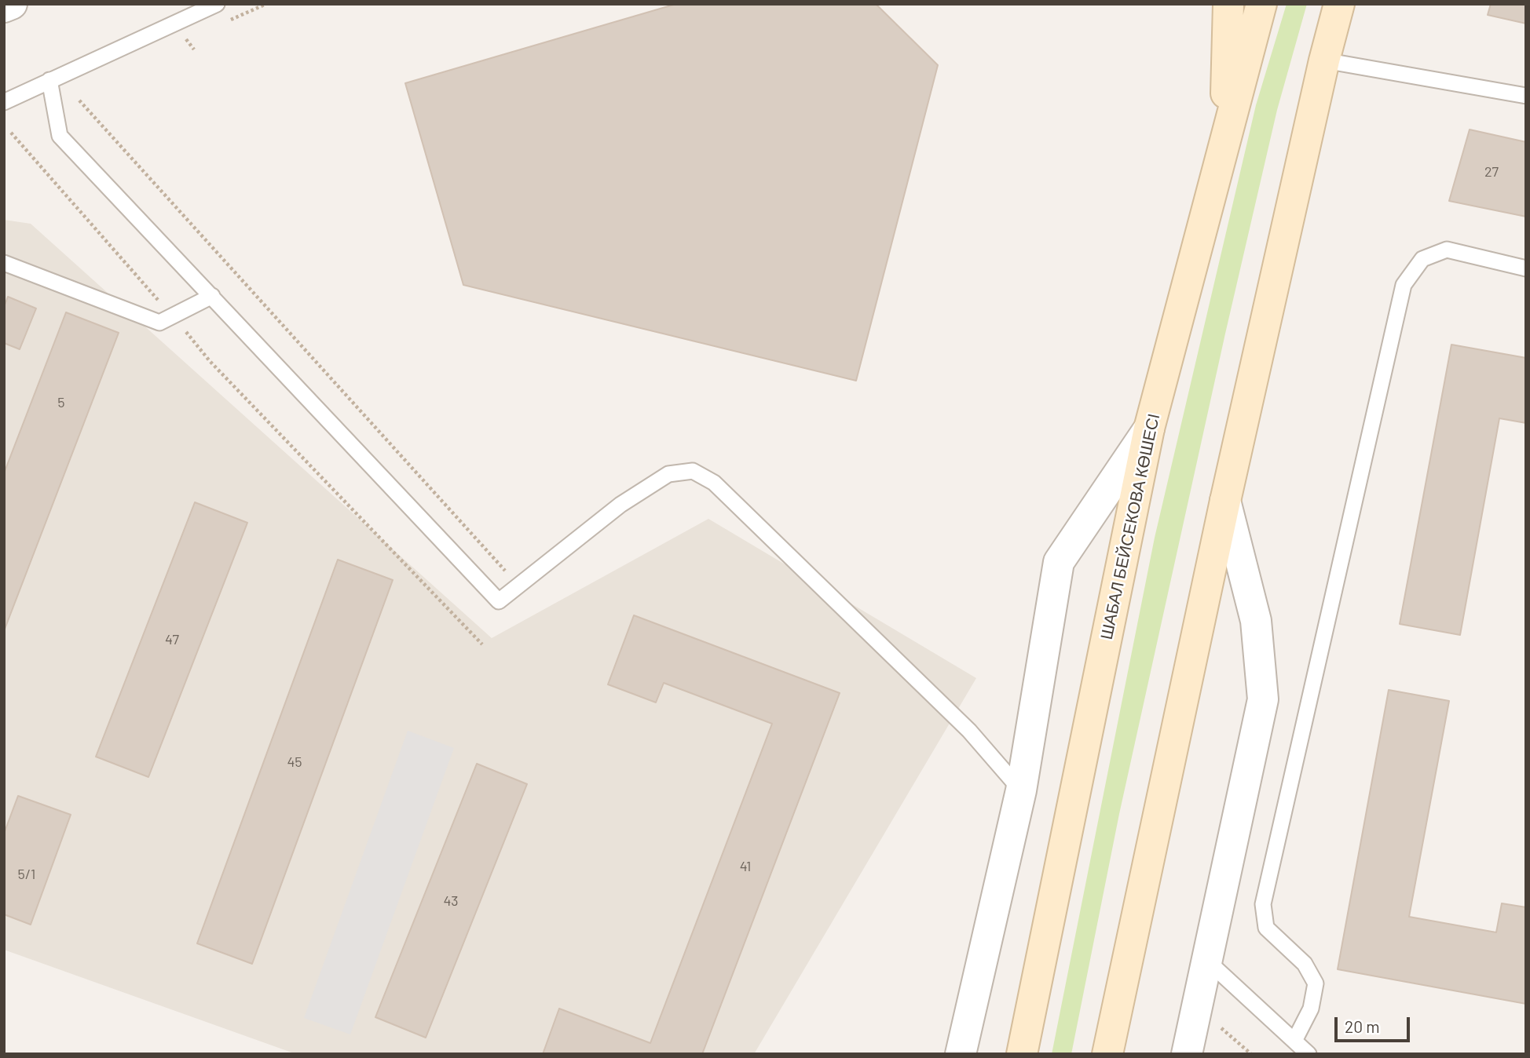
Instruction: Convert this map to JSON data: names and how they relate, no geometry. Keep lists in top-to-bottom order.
{
  "streets": {
    "main road": ["ШАБАЛ БЕЙСЕКОВА КӨШЕСІ"]
  },
  "house_numbers": [
    "27",
    "5",
    "47",
    "45",
    "41",
    "5/1",
    "43"
  ],
  "scale_bar": "20 m"
}
